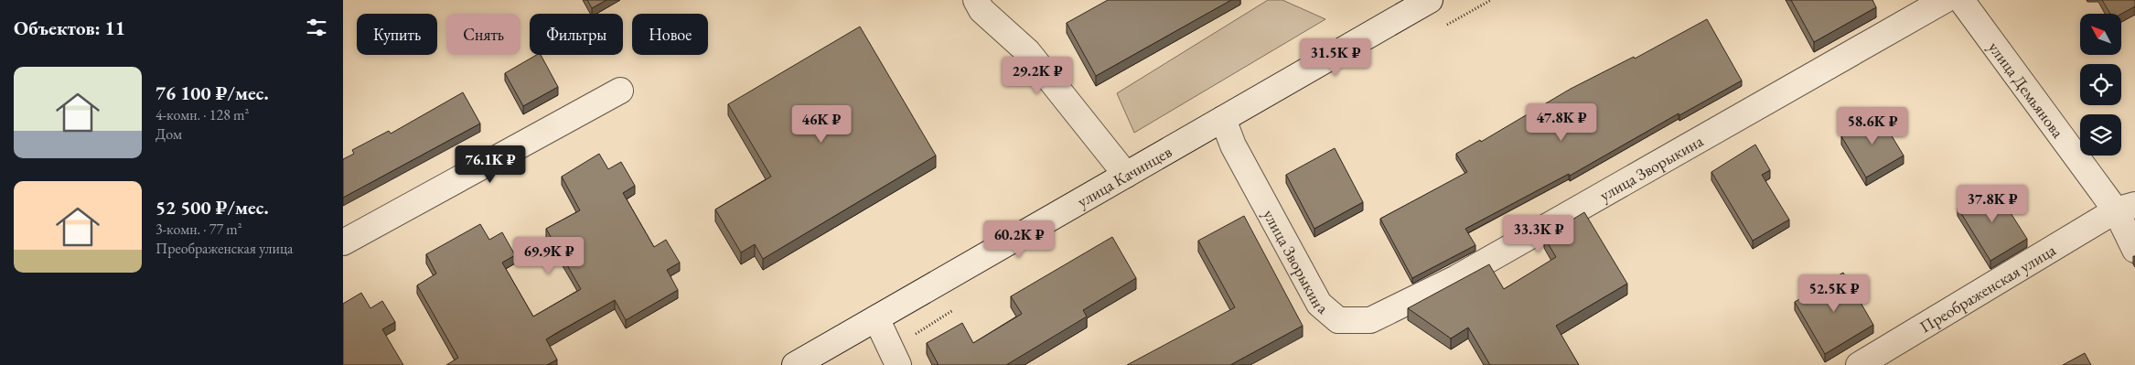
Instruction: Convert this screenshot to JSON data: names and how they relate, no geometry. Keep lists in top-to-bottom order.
{
  "streets": {
    "street": [
      "улица Демьянова",
      "улица Зворыкина",
      "улица Качинцев",
      "Преображенская улица"
    ]
  },
  "crossings": [
    ["улица Демьянова", "Преображенская улица"],
    ["улица Зворыкина", "улица Качинцев"]
  ],
  "north": "top left",
  "page": {
    "heading": "Объектов: 11",
    "chip": [
      "Купить",
      "Снять",
      "Фильтры",
      "Новое"
    ],
    "price": [
      "31.5K ₽",
      "29.2K ₽",
      "47.8K ₽",
      "46K ₽",
      "58.6K ₽",
      "76.1K ₽",
      "37.8K ₽",
      "33.3K ₽",
      "60.2K ₽",
      "69.9K ₽",
      "52.5K ₽"
    ],
    "list": [
      {
        "name": "76 100 ₽/мес.",
        "note": "4-комн. · 128 m² · Дом"
      },
      {
        "name": "52 500 ₽/мес.",
        "note": "3-комн. · 77 m² · Преображенская улица"
      }
    ]
  }
}
